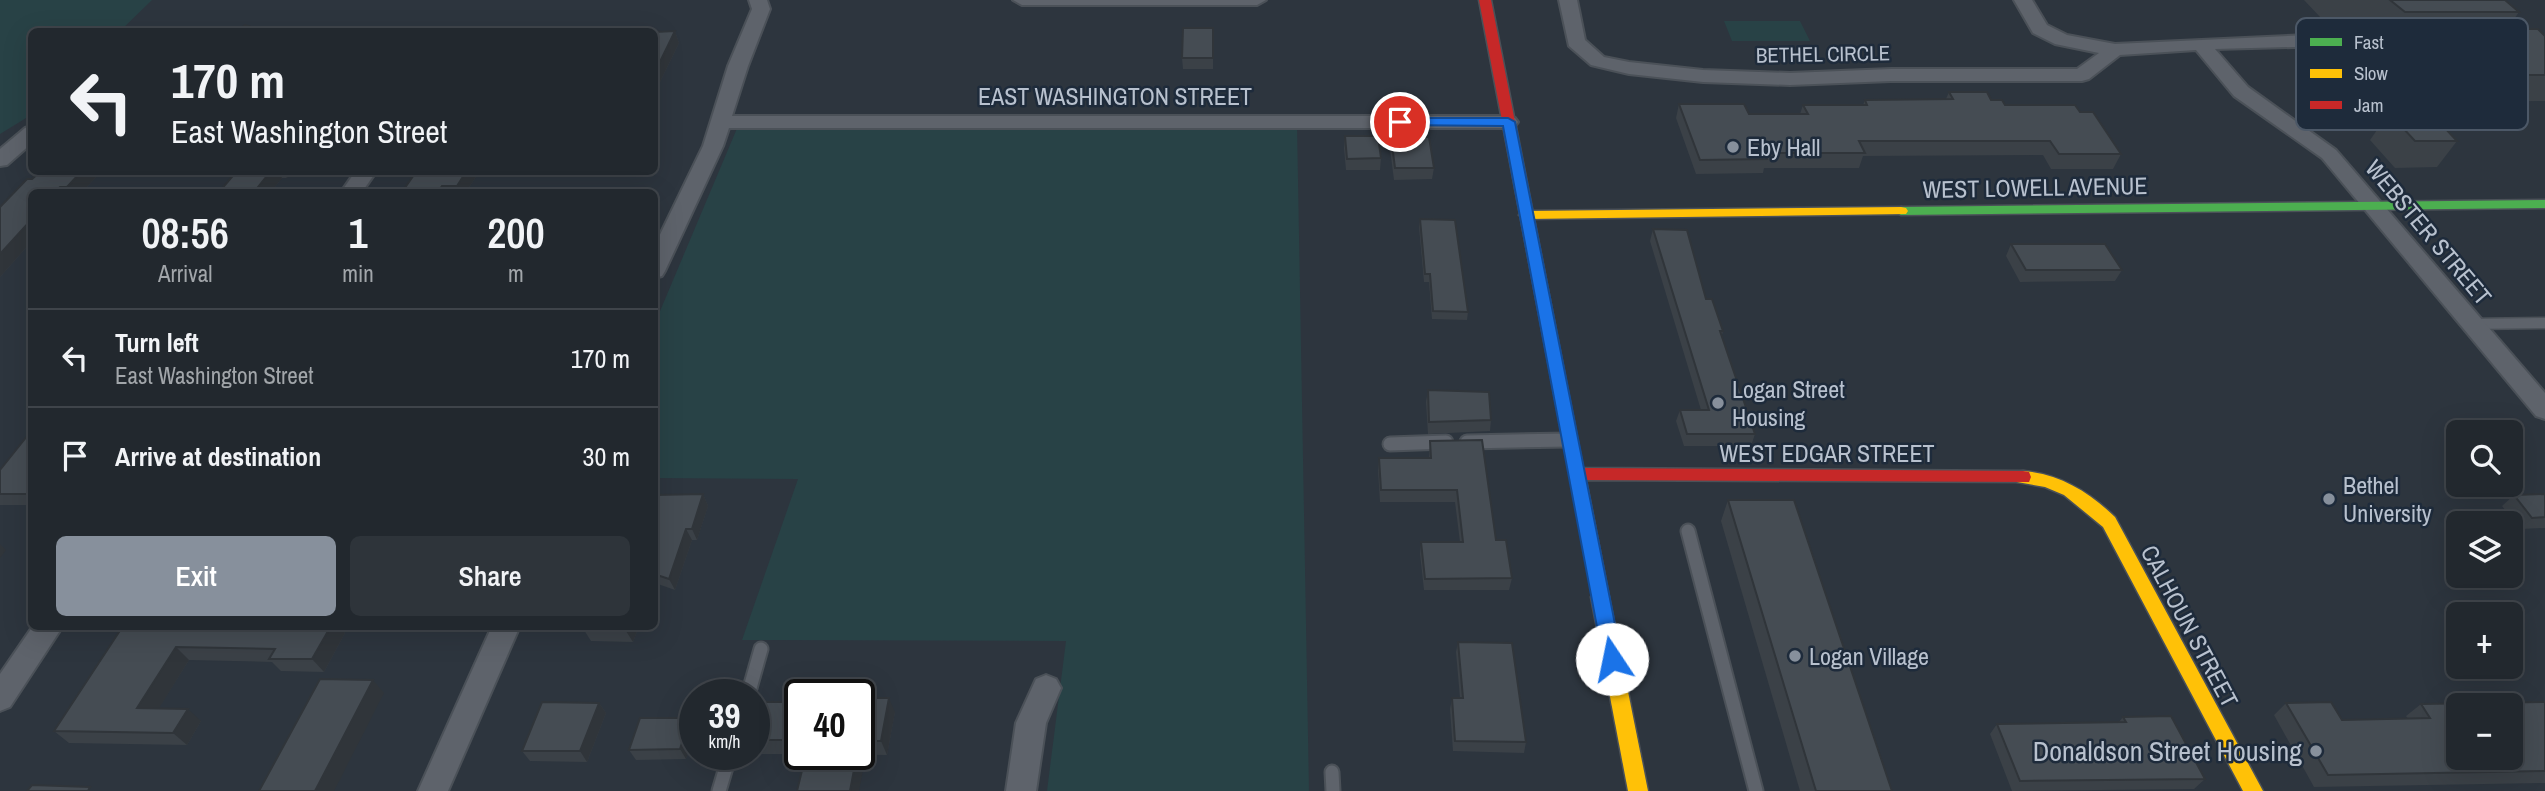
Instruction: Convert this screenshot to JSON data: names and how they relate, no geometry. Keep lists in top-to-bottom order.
{
  "streets": {
    "street": [
      "BETHEL CIRCLE",
      "EAST WASHINGTON STREET",
      "WEST LOWELL AVENUE",
      "WEBSTER STREET",
      "WEST EDGAR STREET",
      "CALHOUN STREET"
    ]
  },
  "crossings": [
    ["WEST LOWELL AVENUE", "WEBSTER STREET"],
    ["WEST EDGAR STREET", "CALHOUN STREET"]
  ],
  "places": [
    "Eby Hall",
    "Logan Street Housing",
    "Bethel University",
    "Logan Village",
    "Donaldson Street Housing"
  ],
  "legend": ["Fast", "Slow", "Jam"],
  "page": {
    "turn": ["170 m", "East Washington Street"],
    "eta": [
      "08:56",
      "Arrival",
      "1",
      "min",
      "200",
      "m"
    ],
    "list": [
      {
        "name": "Turn left",
        "note": "East Washington Street",
        "value": "170 m"
      },
      {
        "name": "Arrive at destination",
        "value": "30 m"
      }
    ],
    "map_buttons": ["+", "−"],
    "buttons": ["Exit", "Share"],
    "speed": "39 km/h",
    "limit": "40"
  }
}
